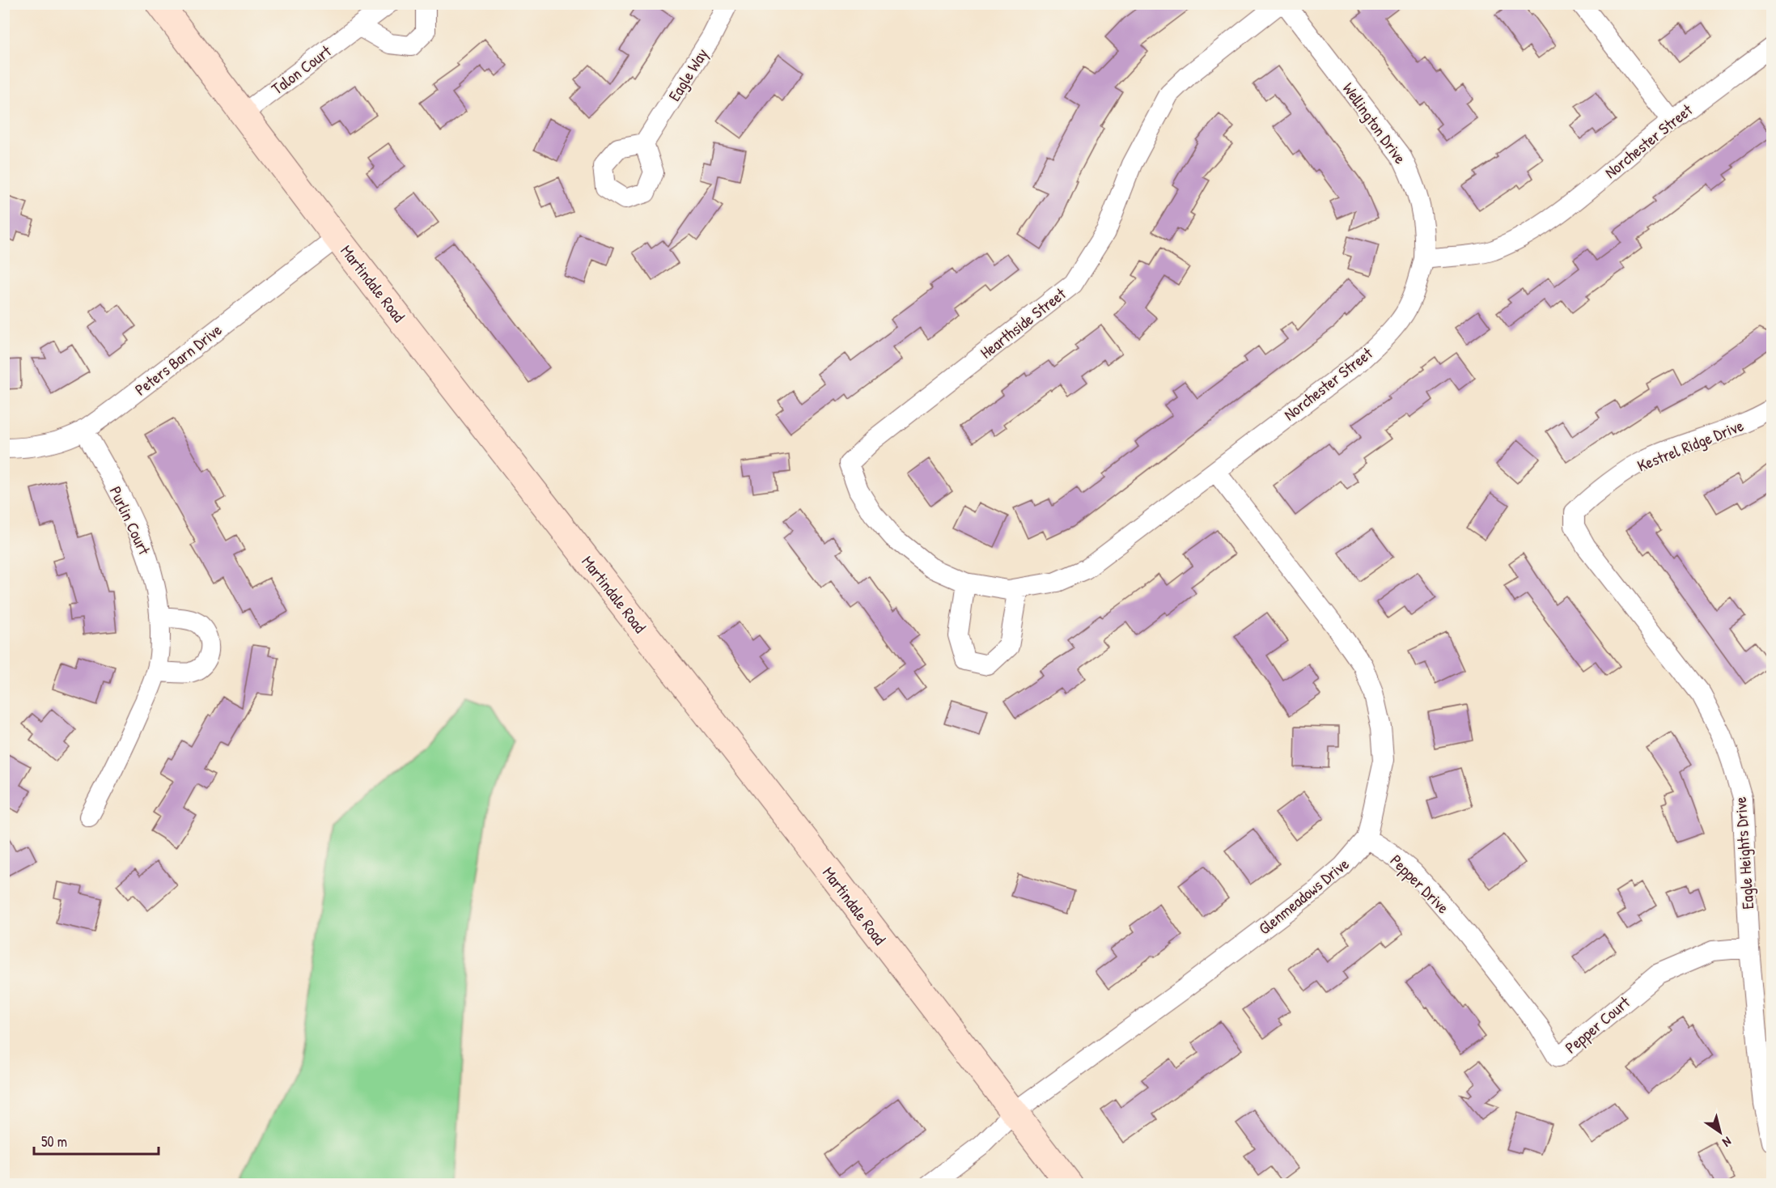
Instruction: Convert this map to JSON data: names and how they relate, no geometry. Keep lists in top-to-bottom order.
{
  "streets": {
    "street": [
      "Talon Court",
      "Eagle Way",
      "Wellington Drive",
      "Norchester Street",
      "Martindale Road",
      "Hearthside Street",
      "Peters Barn Drive",
      "Kestrel Ridge Drive",
      "Purlin Court",
      "Eagle Heights Drive",
      "Pepper Drive",
      "Glenmeadows Drive",
      "Pepper Court"
    ]
  },
  "crossings": [
    ["Talon Court", "Martindale Road"],
    ["Wellington Drive", "Norchester Street"],
    ["Norchester Street", "Hearthside Street"],
    ["Norchester Street", "Glenmeadows Drive"],
    ["Martindale Road", "Peters Barn Drive"],
    ["Martindale Road", "Glenmeadows Drive"],
    ["Peters Barn Drive", "Purlin Court"],
    ["Kestrel Ridge Drive", "Eagle Heights Drive"],
    ["Eagle Heights Drive", "Pepper Court"],
    ["Pepper Drive", "Glenmeadows Drive"],
    ["Pepper Drive", "Pepper Court"]
  ],
  "scale_bar": "50 m",
  "north": "bottom right"
}
